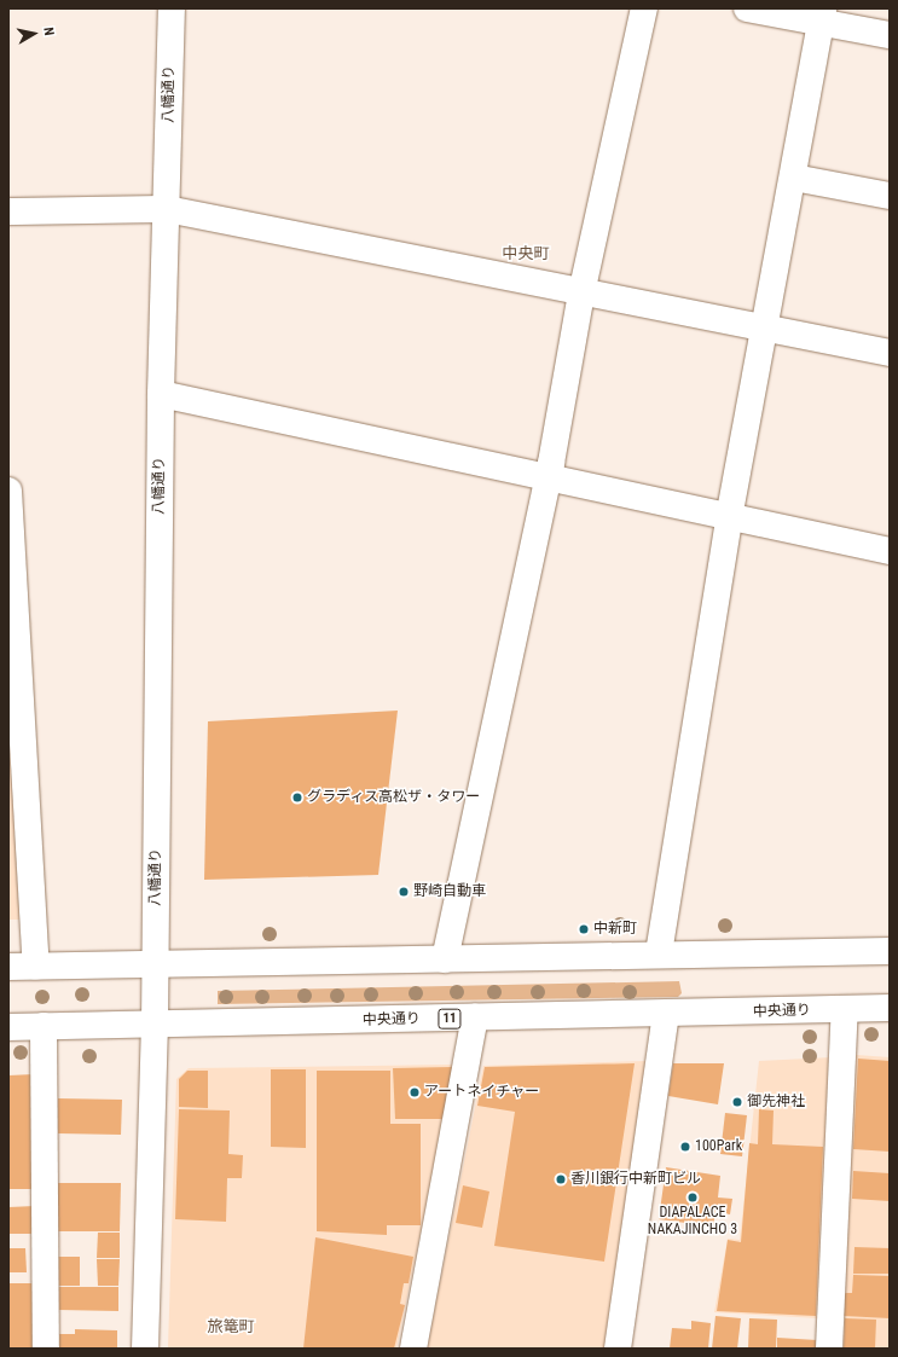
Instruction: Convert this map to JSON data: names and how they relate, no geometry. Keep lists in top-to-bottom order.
{
  "streets": {
    "main road": ["八幡通り", "中央通り", "11"]
  },
  "crossings": [
    ["八幡通り", "中央通り"]
  ],
  "districts": ["中央町", "旅篭町"],
  "places": [
    "グラディス高松ザ・タワー",
    "野崎自動車",
    "中新町",
    "アートネイチャー",
    "御先神社",
    "100Park",
    "香川銀行中新町ビル",
    "DIAPALACE NAKAJINCHO 3"
  ],
  "north": "right"
}
